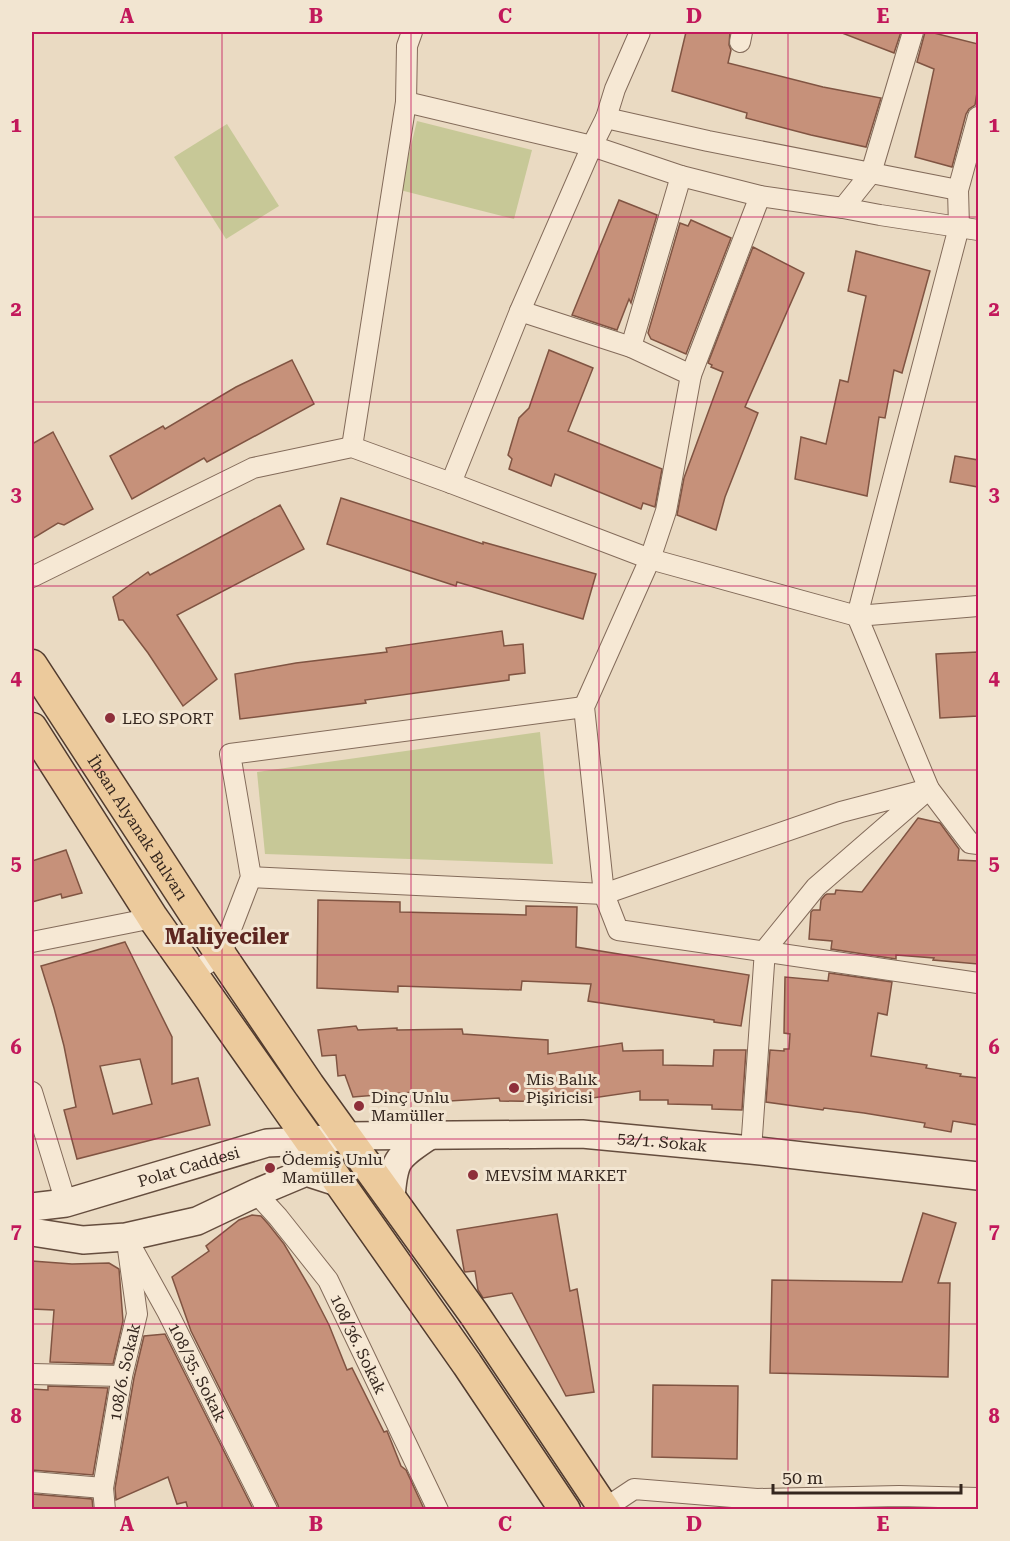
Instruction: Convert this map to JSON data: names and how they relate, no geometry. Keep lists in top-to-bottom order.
{
  "streets": {
    "main road": ["İhsan Alyanak Bulvarı", "52/1. Sokak", "Polat Caddesi"],
    "street": ["108/36. Sokak", "108/35. Sokak", "108/6. Sokak"]
  },
  "crossings": [
    ["İhsan Alyanak Bulvarı", "52/1. Sokak"],
    ["İhsan Alyanak Bulvarı", "Polat Caddesi"],
    ["52/1. Sokak", "Polat Caddesi"],
    ["108/35. Sokak", "108/6. Sokak"]
  ],
  "districts": ["Maliyeciler"],
  "places": [
    "LEO SPORT",
    "Mis Balık Pişiricisi",
    "Dinç Unlu Mamüller",
    "Ödemiş Unlu Mamüller",
    "MEVSİM MARKET"
  ],
  "scale_bar": "50 m",
  "grid": {
    "columns": [
      "A",
      "B",
      "C",
      "D",
      "E"
    ],
    "rows": [
      "1",
      "2",
      "3",
      "4",
      "5",
      "6",
      "7",
      "8"
    ]
  }
}
